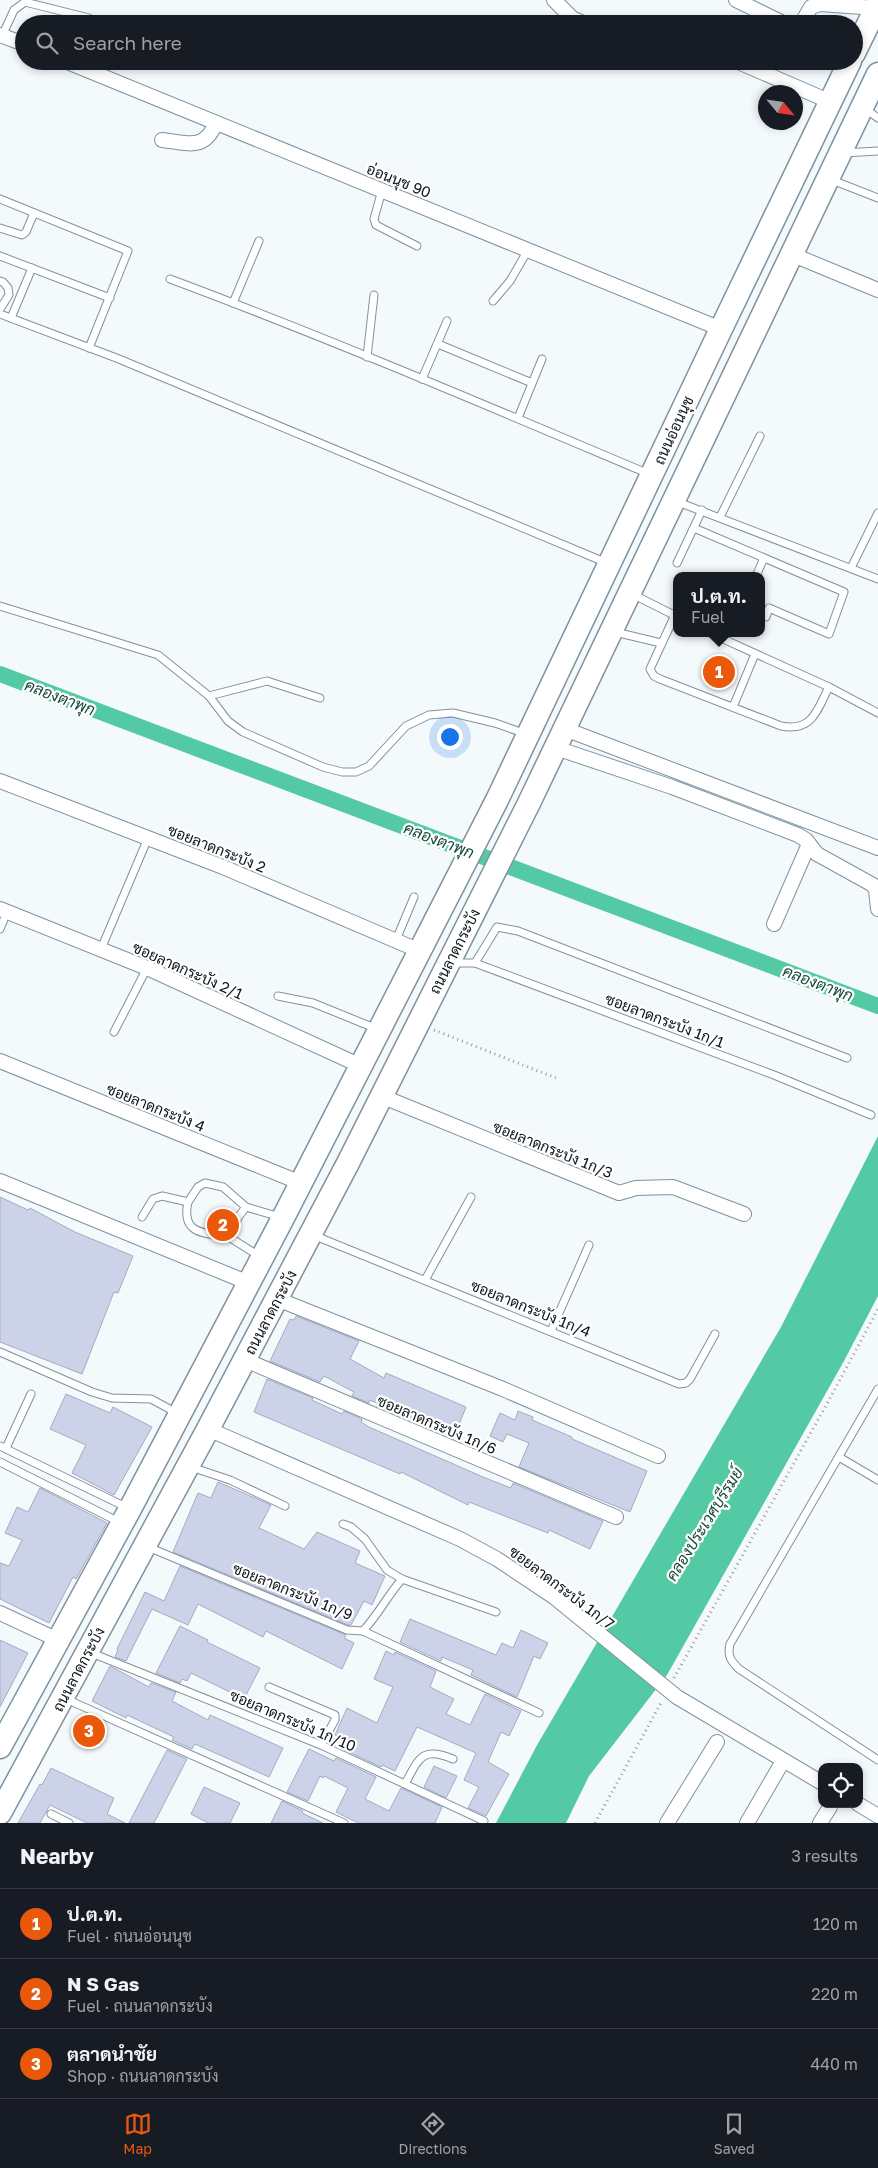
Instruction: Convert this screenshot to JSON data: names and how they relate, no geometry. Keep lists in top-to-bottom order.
{
  "streets": {
    "main road": ["ถนนอ่อนนุช", "ถนนลาดกระบัง"],
    "street": [
      "อ่อนนุช 90",
      "ซอยลาดกระบัง 2",
      "ซอยลาดกระบัง 2/1",
      "ซอยลาดกระบัง 4",
      "ซอยลาดกระบัง 1ก/3",
      "ซอยลาดกระบัง 1ก/6",
      "ซอยลาดกระบัง 1ก/7"
    ],
    "lane": [
      "ซอยลาดกระบัง 1ก/1",
      "ซอยลาดกระบัง 1ก/4",
      "ซอยลาดกระบัง 1ก/9",
      "ซอยลาดกระบัง 1ก/10"
    ]
  },
  "crossings": [
    ["อ่อนนุช 90", "ถนนอ่อนนุช"],
    ["ถนนอ่อนนุช", "ถนนลาดกระบัง"],
    ["ซอยลาดกระบัง 2", "ถนนลาดกระบัง"],
    ["ถนนลาดกระบัง", "ซอยลาดกระบัง 2/1"],
    ["ถนนลาดกระบัง", "ซอยลาดกระบัง 1ก/1"],
    ["ถนนลาดกระบัง", "ซอยลาดกระบัง 4"],
    ["ถนนลาดกระบัง", "ซอยลาดกระบัง 1ก/3"],
    ["ถนนลาดกระบัง", "ซอยลาดกระบัง 1ก/4"],
    ["ถนนลาดกระบัง", "ซอยลาดกระบัง 1ก/6"],
    ["ถนนลาดกระบัง", "ซอยลาดกระบัง 1ก/7"],
    ["ถนนลาดกระบัง", "ซอยลาดกระบัง 1ก/9"],
    ["ถนนลาดกระบัง", "ซอยลาดกระบัง 1ก/10"]
  ],
  "water": ["คลองตาพุก", "คลองประเวศบุรีรมย์"],
  "north": "bottom right",
  "page": {
    "search": "Search here",
    "popup": ["ป.ต.ท.", "Fuel"],
    "pins": ["1", "2", "3"],
    "heading": ["Nearby", "3 results"],
    "list": [
      {
        "mark": "1",
        "name": "ป.ต.ท.",
        "note": "Fuel · ถนนอ่อนนุช",
        "value": "120 m"
      },
      {
        "mark": "2",
        "name": "N S Gas",
        "note": "Fuel · ถนนลาดกระบัง",
        "value": "220 m"
      },
      {
        "mark": "3",
        "name": "ตลาดนำชัย",
        "note": "Shop · ถนนลาดกระบัง",
        "value": "440 m"
      }
    ],
    "nav": ["Map", "Directions", "Saved"]
  }
}
